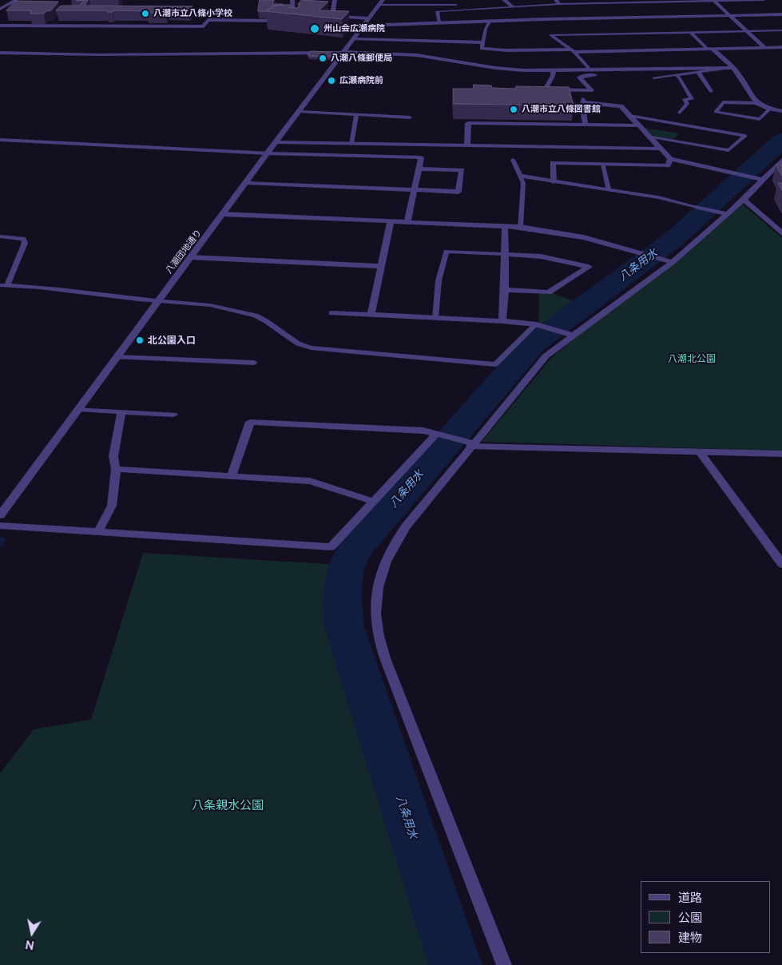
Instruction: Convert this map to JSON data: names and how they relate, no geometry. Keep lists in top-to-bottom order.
{
  "streets": {
    "street": ["八潮団地通り"]
  },
  "water": ["八条用水"],
  "parks": ["八潮北公園", "八条親水公園"],
  "places": [
    "八潮市立八條小学校",
    "州山会広瀬病院",
    "八潮八條郵便局",
    "広瀬病院前",
    "八潮市立八條図書館",
    "北公園入口"
  ],
  "legend": ["道路", "公園", "建物"],
  "north": "bottom"
}
